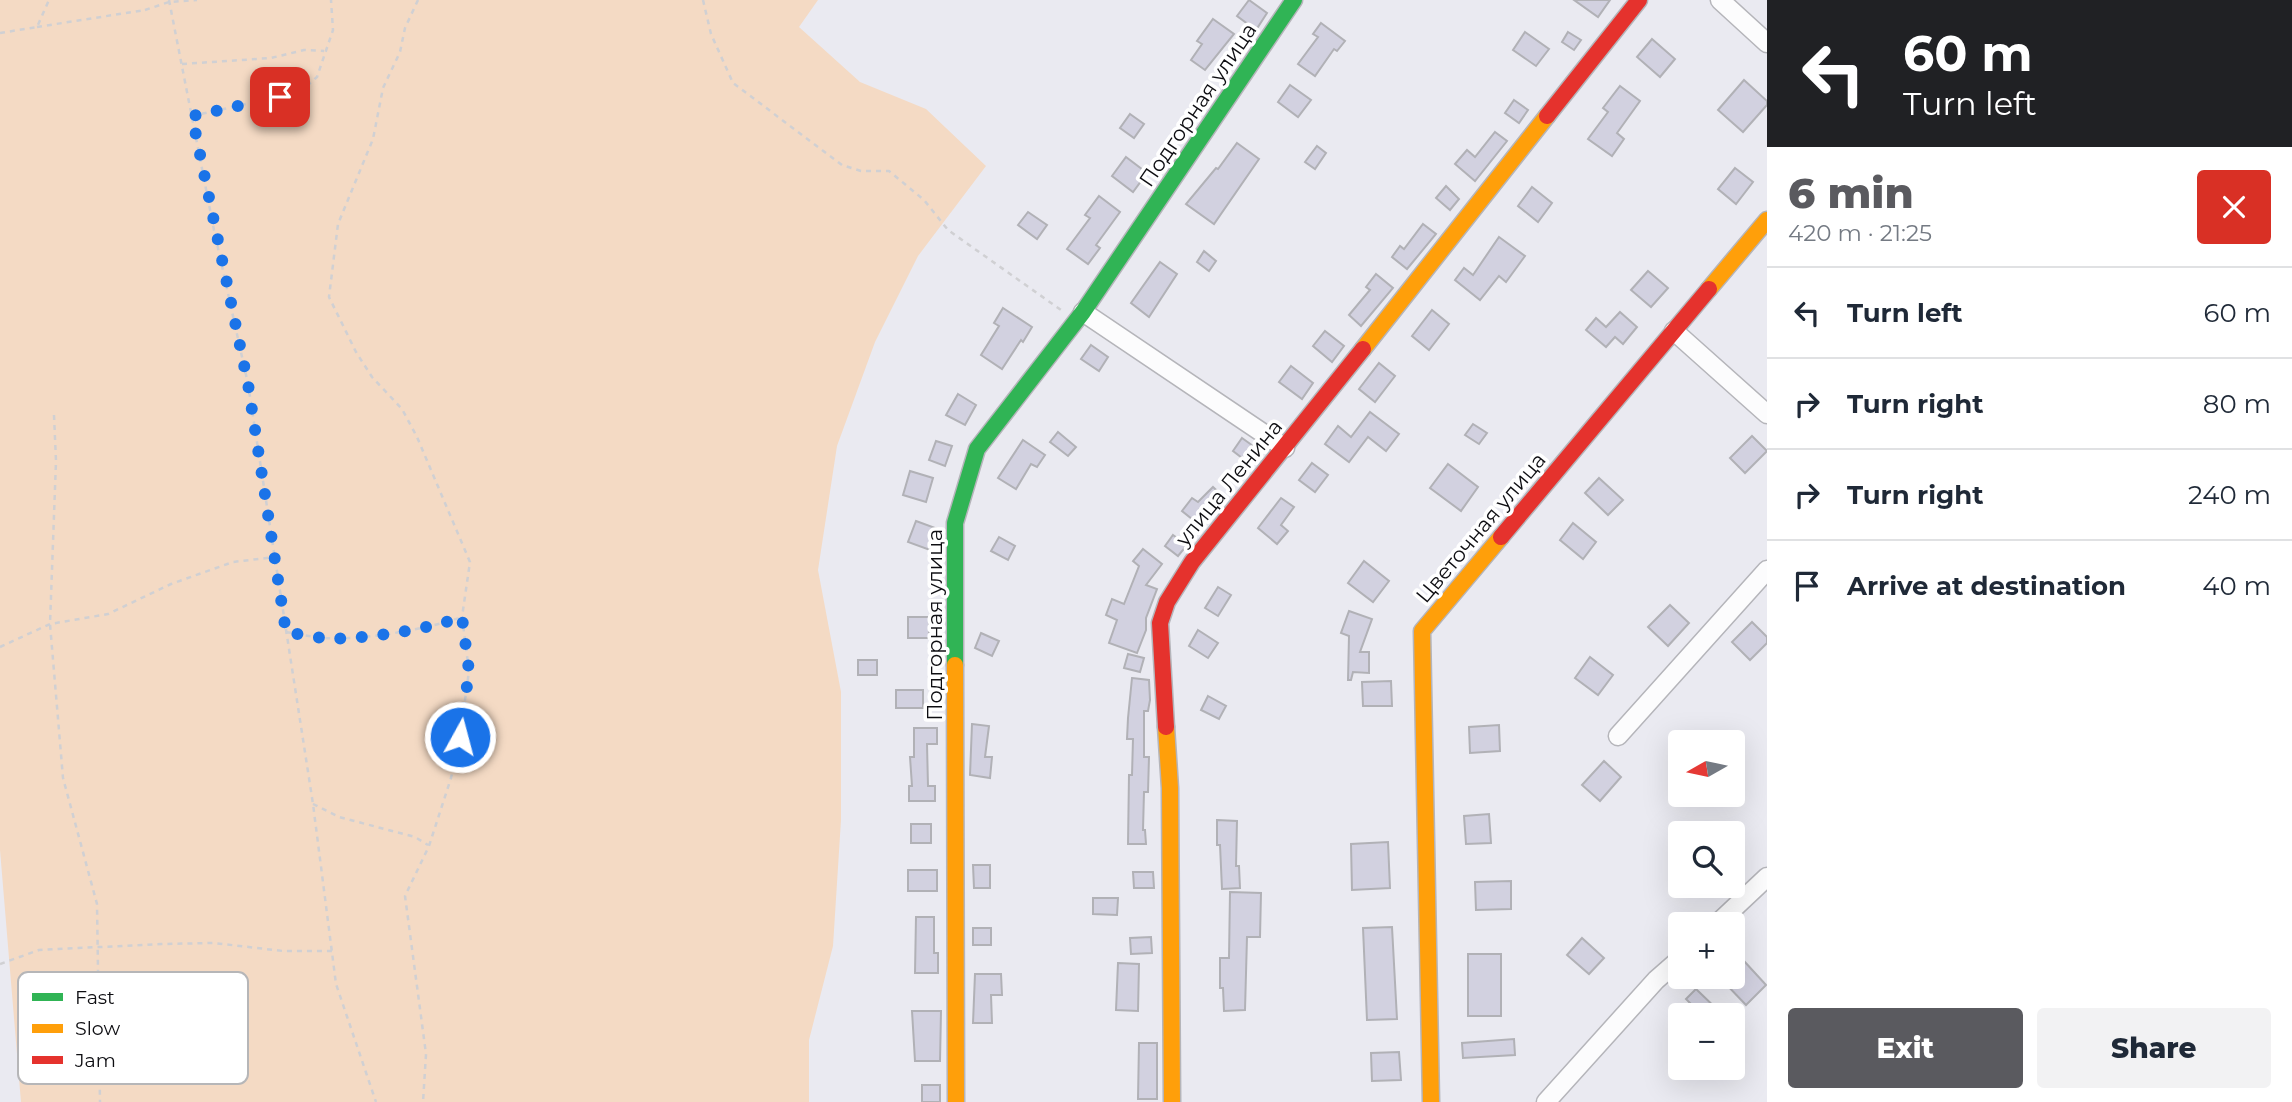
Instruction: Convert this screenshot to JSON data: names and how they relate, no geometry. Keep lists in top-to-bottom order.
{
  "streets": {
    "street": ["Подгорная улица", "улица Ленина", "Цветочная улица"]
  },
  "legend": ["Fast", "Slow", "Jam"],
  "north": "left",
  "page": {
    "turn": ["60 m", "Turn left"],
    "heading": ["6 min", "420 m · 21:25"],
    "list": [
      {
        "name": "Turn left",
        "value": "60 m"
      },
      {
        "name": "Turn right",
        "value": "80 m"
      },
      {
        "name": "Turn right",
        "value": "240 m"
      },
      {
        "name": "Arrive at destination",
        "value": "40 m"
      }
    ],
    "map_buttons": ["+", "−"],
    "buttons": ["Exit", "Share"]
  }
}
